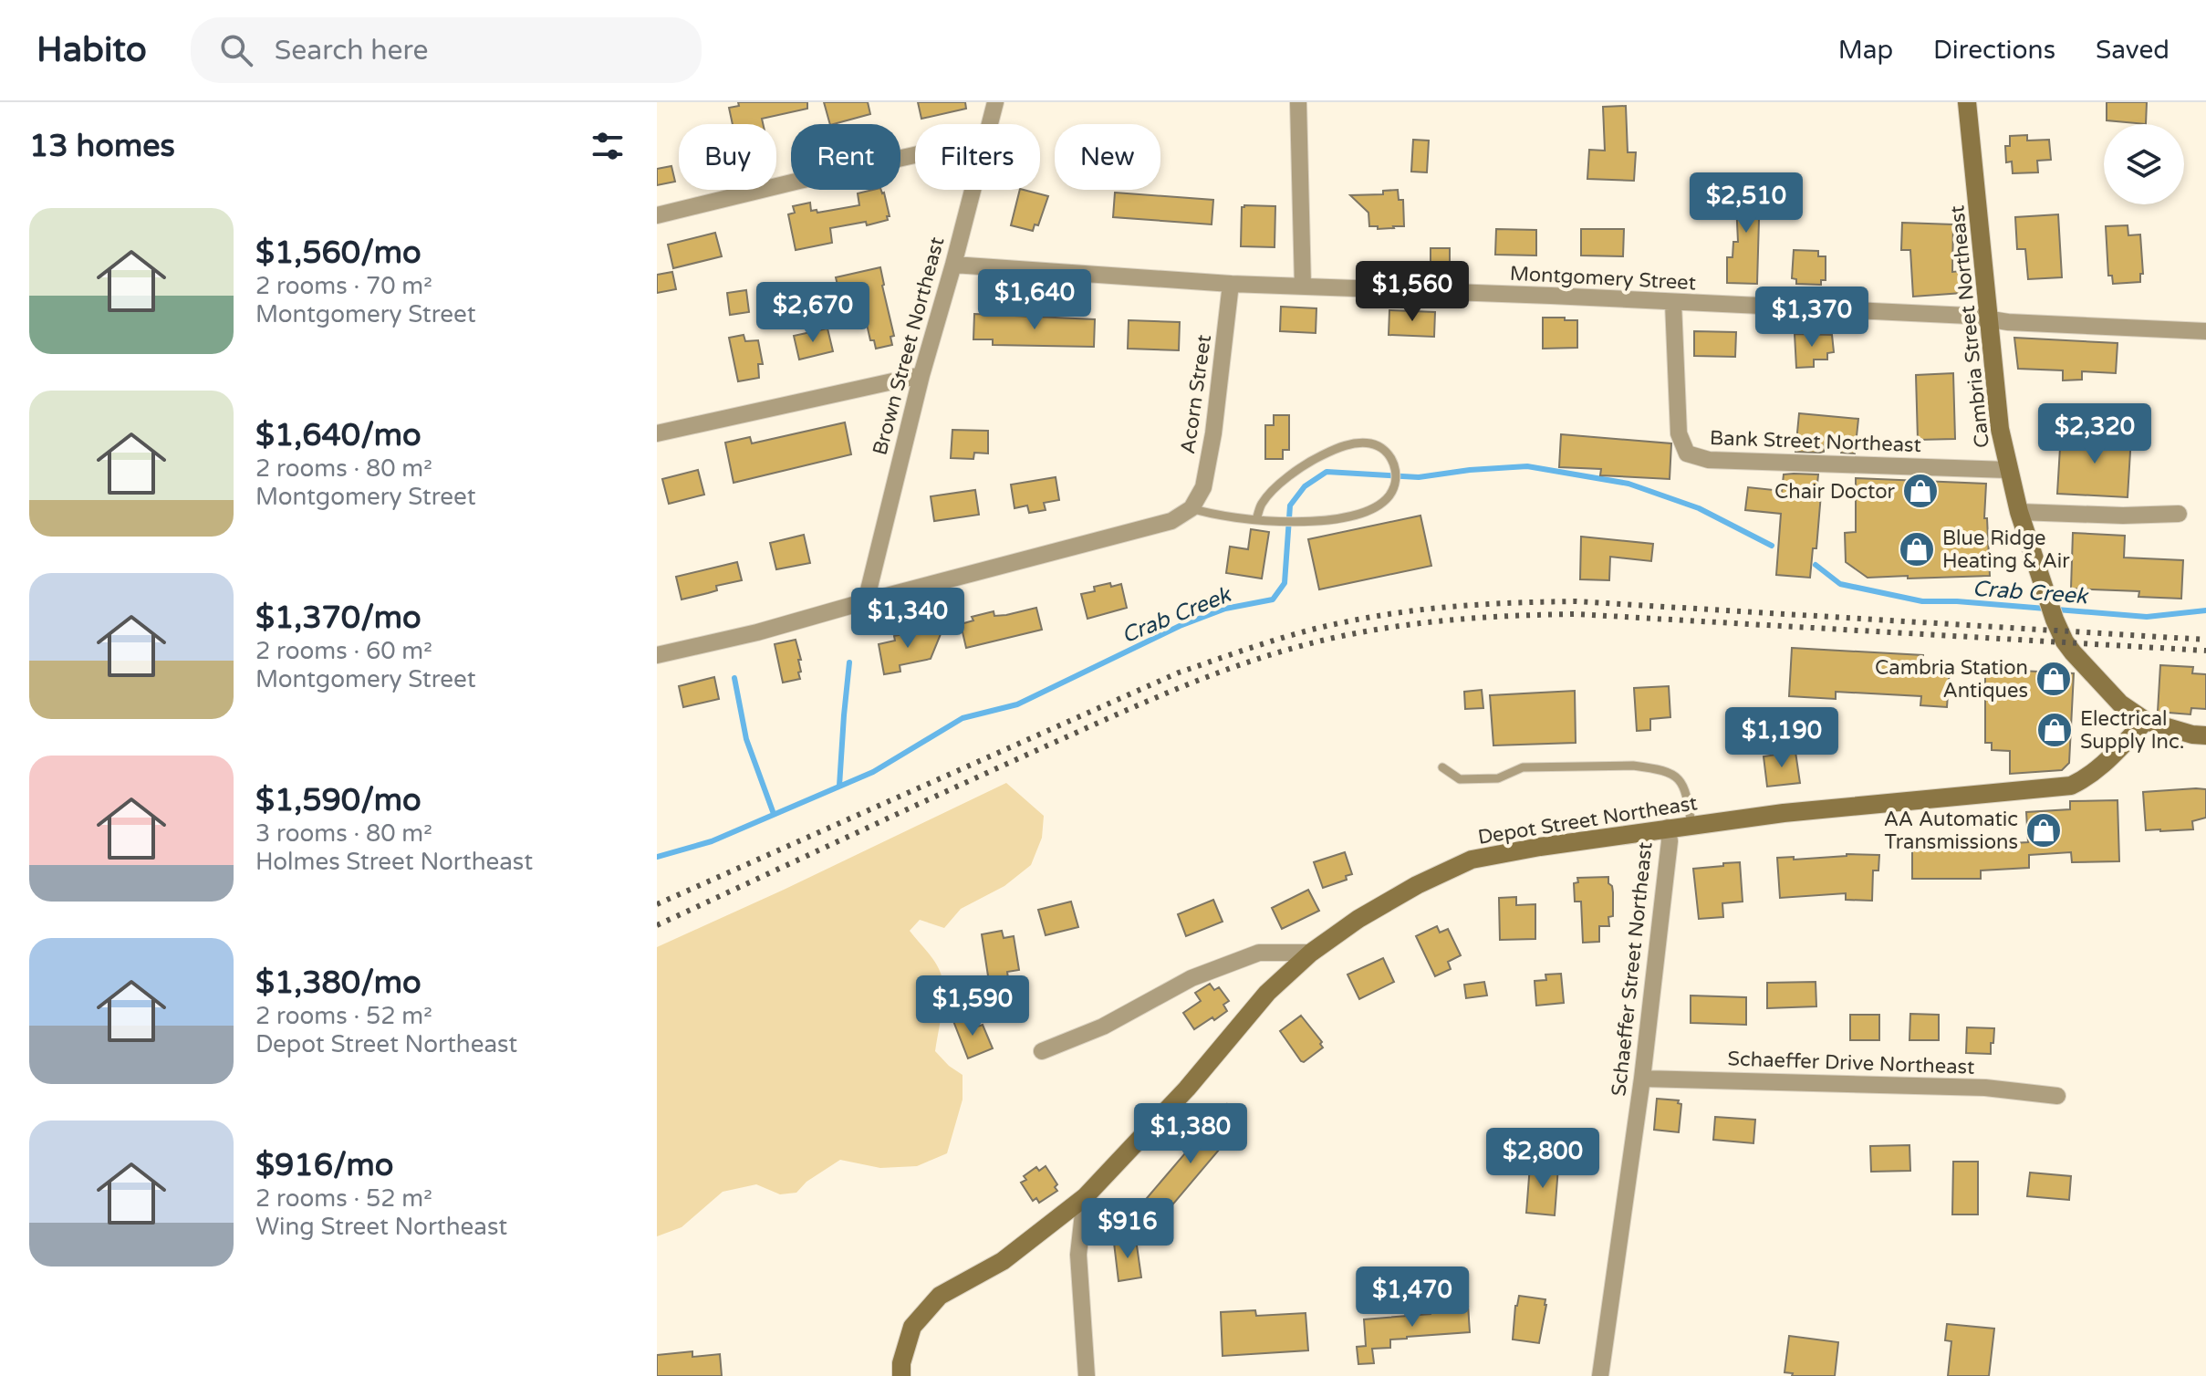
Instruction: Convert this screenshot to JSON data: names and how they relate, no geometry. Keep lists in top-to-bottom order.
{
  "streets": {
    "street": [
      "Montgomery Street",
      "Cambria Street Northeast",
      "Brown Street Northeast",
      "Acorn Street",
      "Bank Street Northeast",
      "Depot Street Northeast",
      "Schaeffer Street Northeast",
      "Schaeffer Drive Northeast"
    ]
  },
  "crossings": [
    ["Montgomery Street", "Cambria Street Northeast"],
    ["Montgomery Street", "Brown Street Northeast"],
    ["Montgomery Street", "Acorn Street"],
    ["Montgomery Street", "Bank Street Northeast"],
    ["Cambria Street Northeast", "Bank Street Northeast"],
    ["Cambria Street Northeast", "Depot Street Northeast"],
    ["Depot Street Northeast", "Schaeffer Street Northeast"],
    ["Schaeffer Street Northeast", "Schaeffer Drive Northeast"]
  ],
  "water": ["Crab Creek"],
  "places": {
    "shop": [
      "Chair Doctor",
      "Blue Ridge Heating & Air",
      "Cambria Station Antiques",
      "Electrical Supply Inc.",
      "AA Automatic Transmissions"
    ]
  },
  "page": {
    "header": "Habito",
    "search": "Search here",
    "nav": ["Map", "Directions", "Saved"],
    "heading": "13 homes",
    "chip": [
      "Buy",
      "Rent",
      "Filters",
      "New"
    ],
    "price": [
      "$2,510",
      "$1,560",
      "$1,640",
      "$2,670",
      "$1,370",
      "$2,320",
      "$1,340",
      "$1,190",
      "$1,590",
      "$1,380",
      "$2,800",
      "$916",
      "$1,470"
    ],
    "list": [
      {
        "name": "$1,560/mo",
        "note": "2 rooms · 70 m² · Montgomery Street"
      },
      {
        "name": "$1,640/mo",
        "note": "2 rooms · 80 m² · Montgomery Street"
      },
      {
        "name": "$1,370/mo",
        "note": "2 rooms · 60 m² · Montgomery Street"
      },
      {
        "name": "$1,590/mo",
        "note": "3 rooms · 80 m² · Holmes Street Northeast"
      },
      {
        "name": "$1,380/mo",
        "note": "2 rooms · 52 m² · Depot Street Northeast"
      },
      {
        "name": "$916/mo",
        "note": "2 rooms · 52 m² · Wing Street Northeast"
      }
    ]
  }
}
